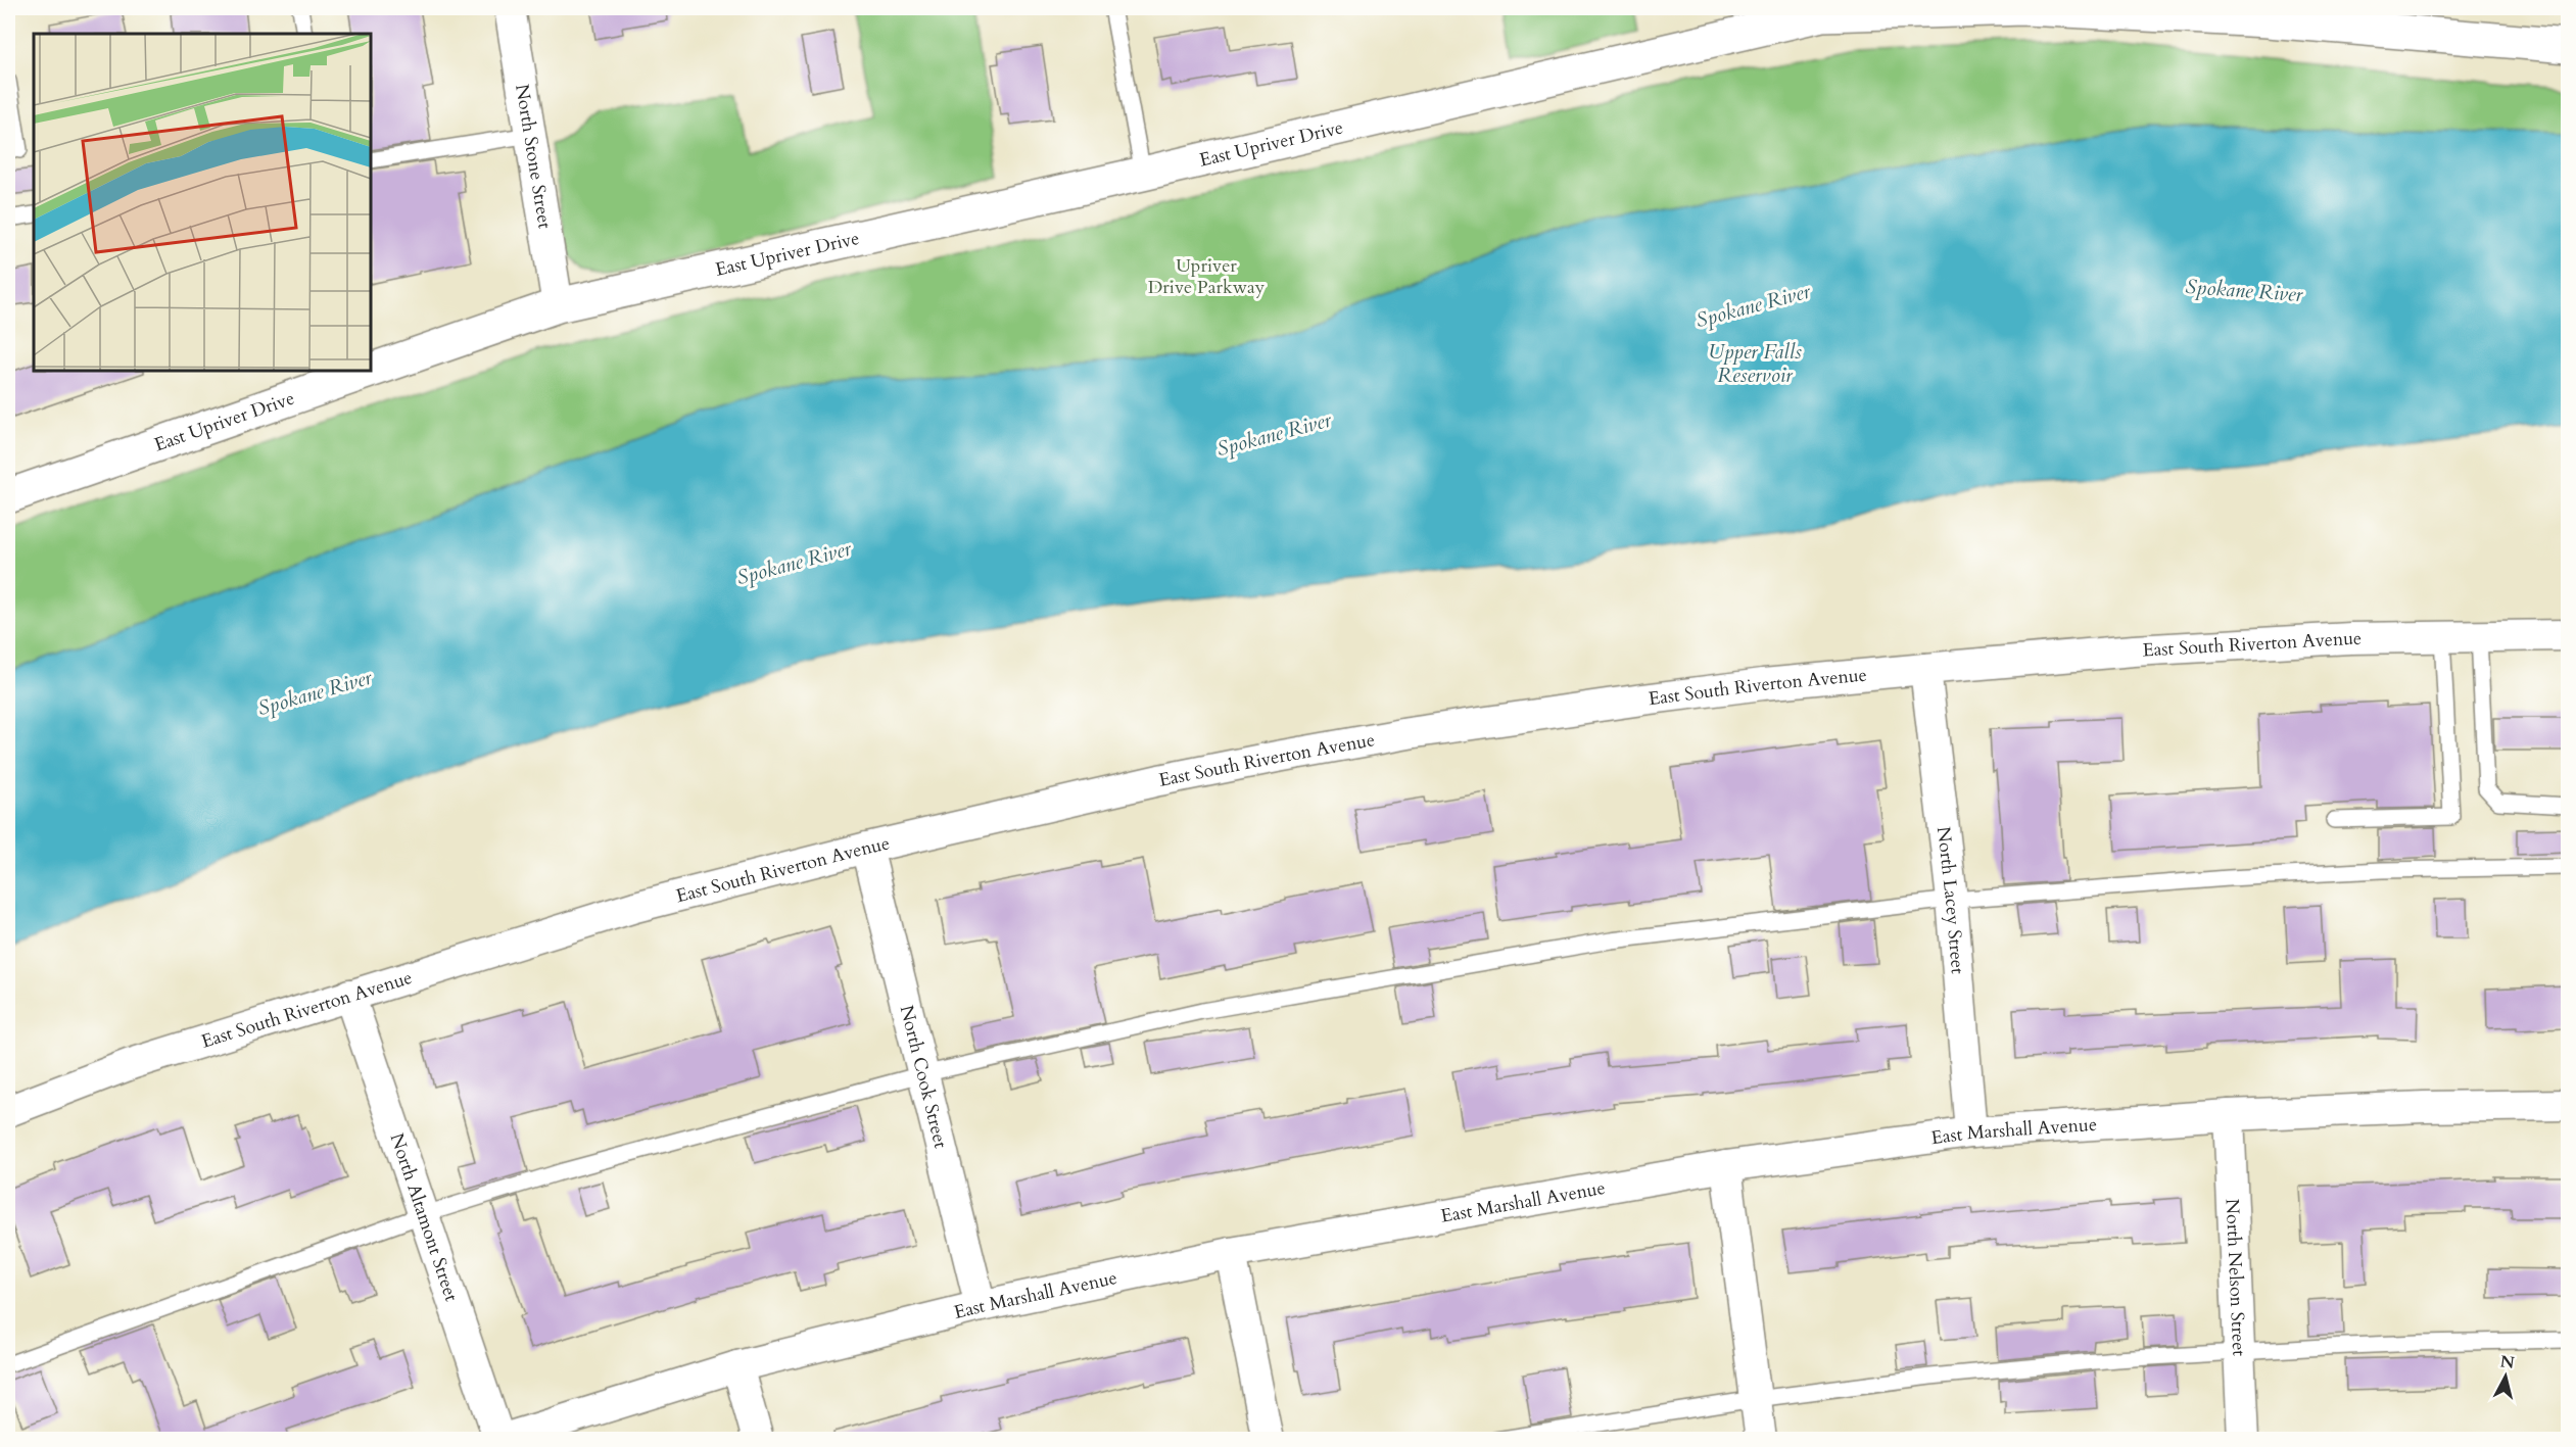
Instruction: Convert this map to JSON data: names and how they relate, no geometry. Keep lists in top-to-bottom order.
{
  "streets": {
    "street": [
      "East Upriver Drive",
      "North Stone Street",
      "East South Riverton Avenue",
      "North Lacey Street",
      "North Cook Street",
      "East Marshall Avenue",
      "North Altamont Street",
      "North Nelson Street"
    ]
  },
  "crossings": [
    ["East Upriver Drive", "North Stone Street"],
    ["East South Riverton Avenue", "North Lacey Street"],
    ["East South Riverton Avenue", "North Cook Street"],
    ["East South Riverton Avenue", "North Altamont Street"],
    ["North Lacey Street", "East Marshall Avenue"],
    ["North Cook Street", "East Marshall Avenue"],
    ["East Marshall Avenue", "North Altamont Street"],
    ["East Marshall Avenue", "North Nelson Street"]
  ],
  "water": ["Spokane River", "Upper Falls Reservoir"],
  "parks": ["Upriver Drive Parkway"],
  "north": "top"
}
